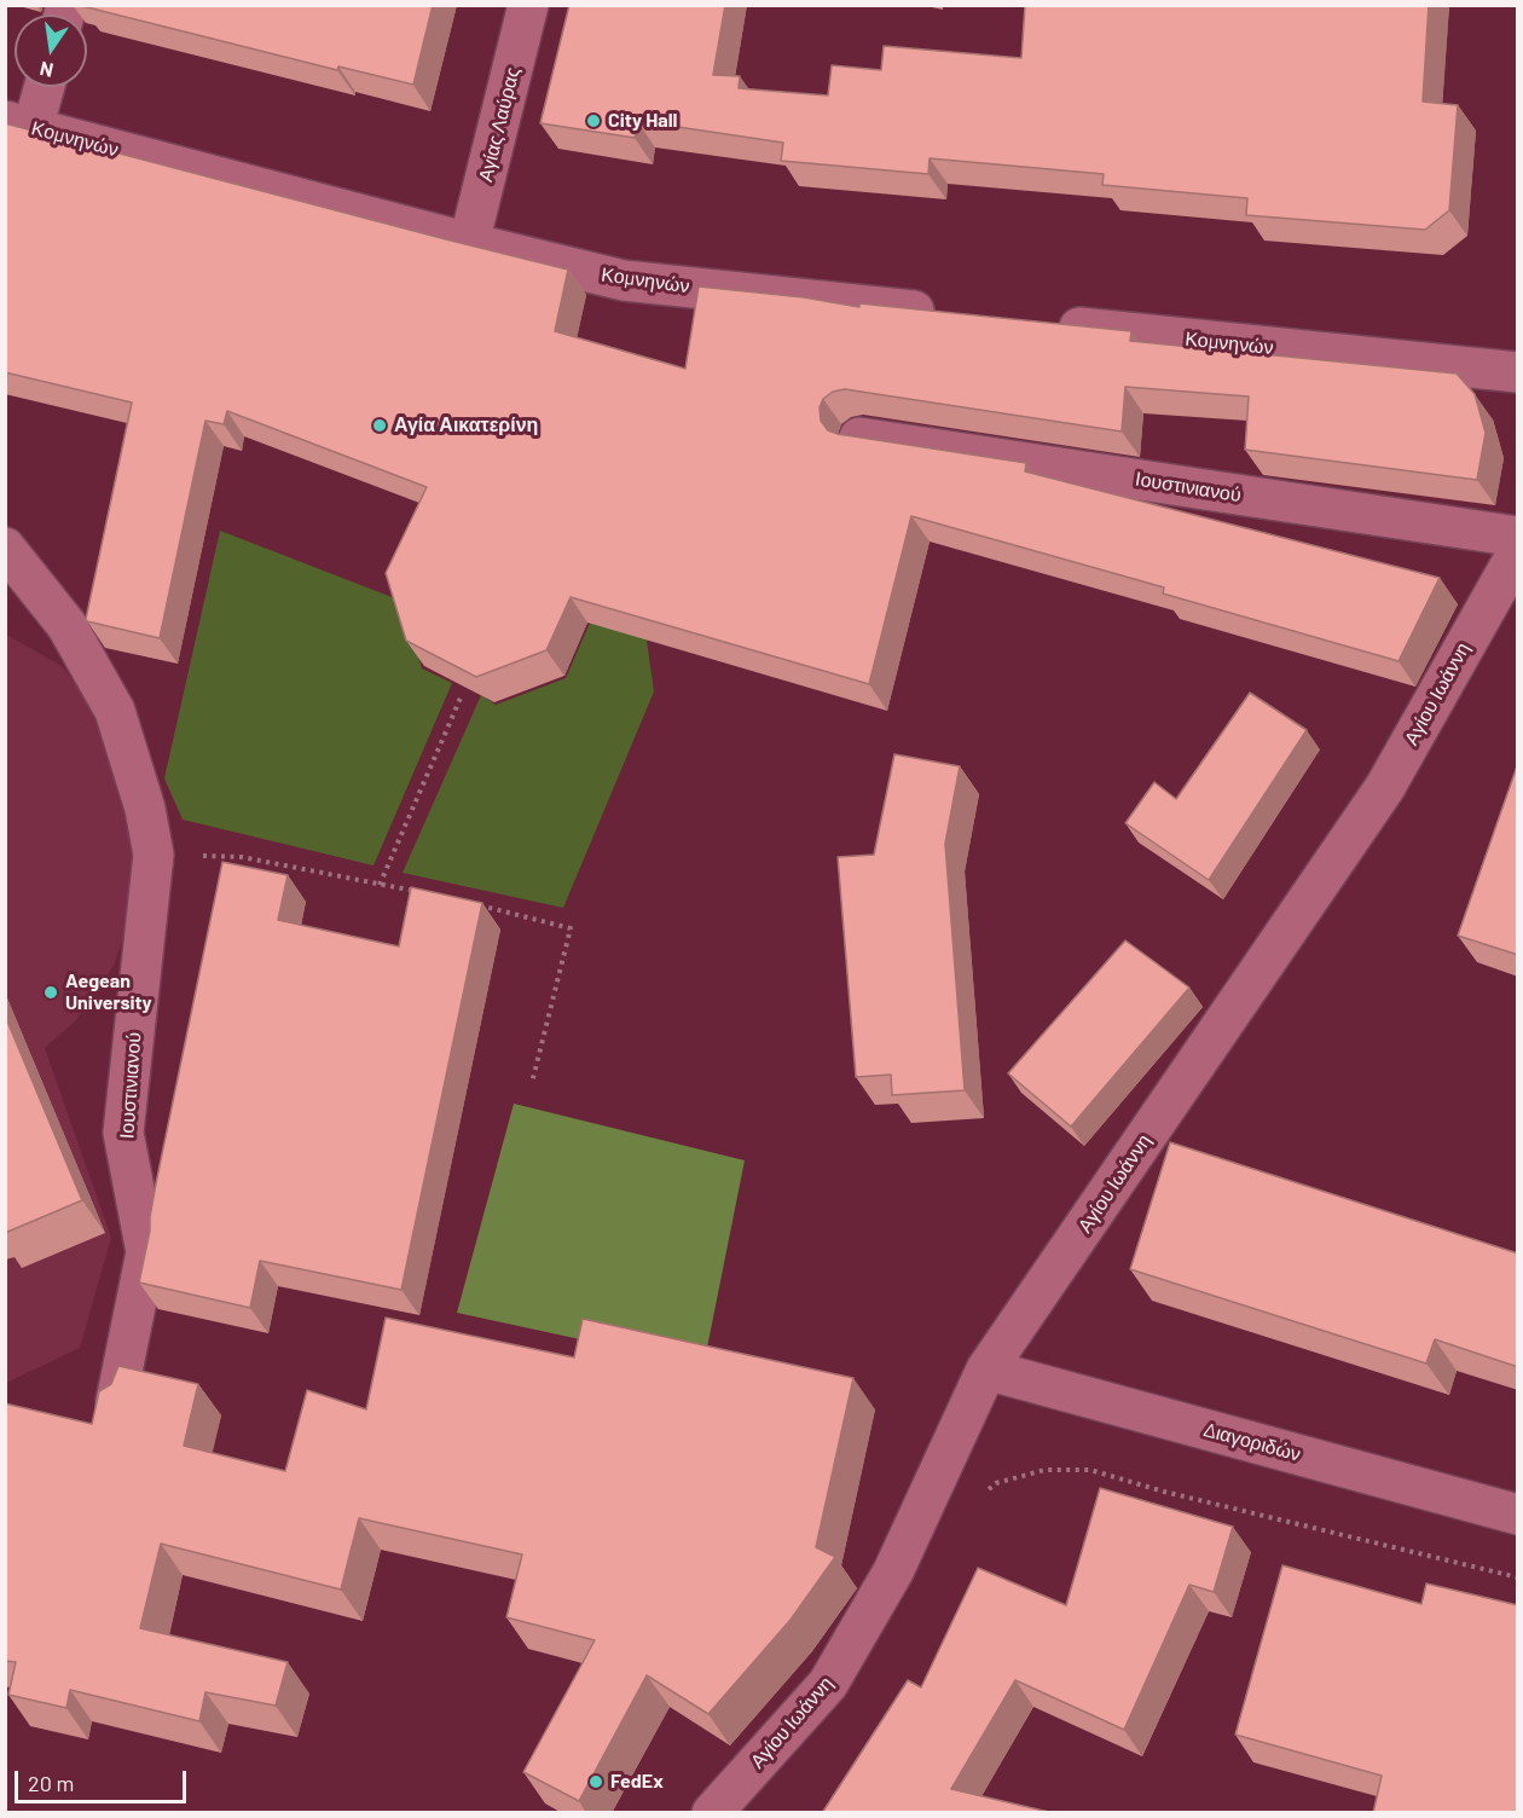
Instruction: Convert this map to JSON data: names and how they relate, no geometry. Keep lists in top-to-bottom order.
{
  "streets": {
    "street": [
      "Αγίας Λαύρας",
      "Κομνηνών",
      "Ιουστινιανού",
      "Αγίου Ιωάννη",
      "Διαγοριδών"
    ]
  },
  "crossings": [
    ["Αγίας Λαύρας", "Κομνηνών"],
    ["Αγίου Ιωάννη", "Διαγοριδών"]
  ],
  "places": [
    "City Hall",
    "Αγία Αικατερίνη",
    "Aegean University",
    "FedEx"
  ],
  "scale_bar": "20 m",
  "north": "bottom"
}
